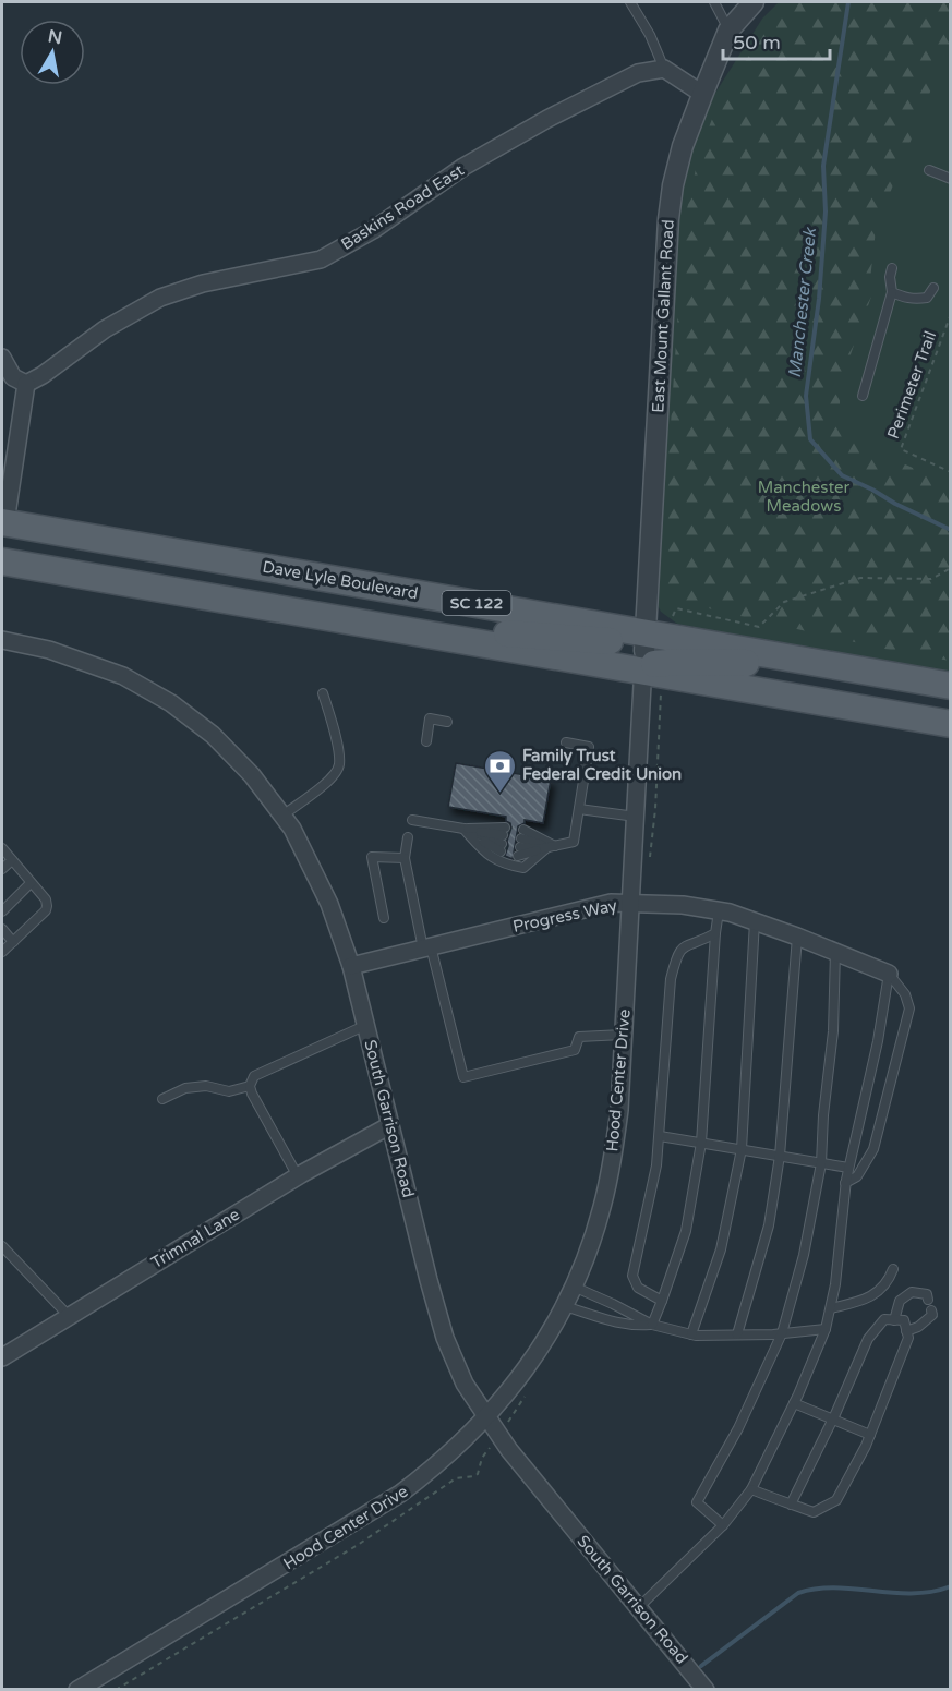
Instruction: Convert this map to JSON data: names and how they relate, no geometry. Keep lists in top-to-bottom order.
{
  "streets": {
    "main road": ["Dave Lyle Boulevard", "SC 122"],
    "street": [
      "Baskins Road East",
      "East Mount Gallant Road",
      "Progress Way",
      "Hood Center Drive",
      "South Garrison Road",
      "Trimnal Lane"
    ],
    "path": ["Perimeter Trail"]
  },
  "crossings": [
    ["East Mount Gallant Road", "Dave Lyle Boulevard"],
    ["East Mount Gallant Road", "Hood Center Drive"],
    ["Dave Lyle Boulevard", "Hood Center Drive"],
    ["Progress Way", "Hood Center Drive"],
    ["Progress Way", "South Garrison Road"],
    ["Hood Center Drive", "South Garrison Road"],
    ["South Garrison Road", "Trimnal Lane"]
  ],
  "water": ["Manchester Creek"],
  "parks": ["Manchester Meadows"],
  "places": {
    "bank": ["Family Trust Federal Credit Union"]
  },
  "scale_bar": "50 m",
  "north": "top"
}
